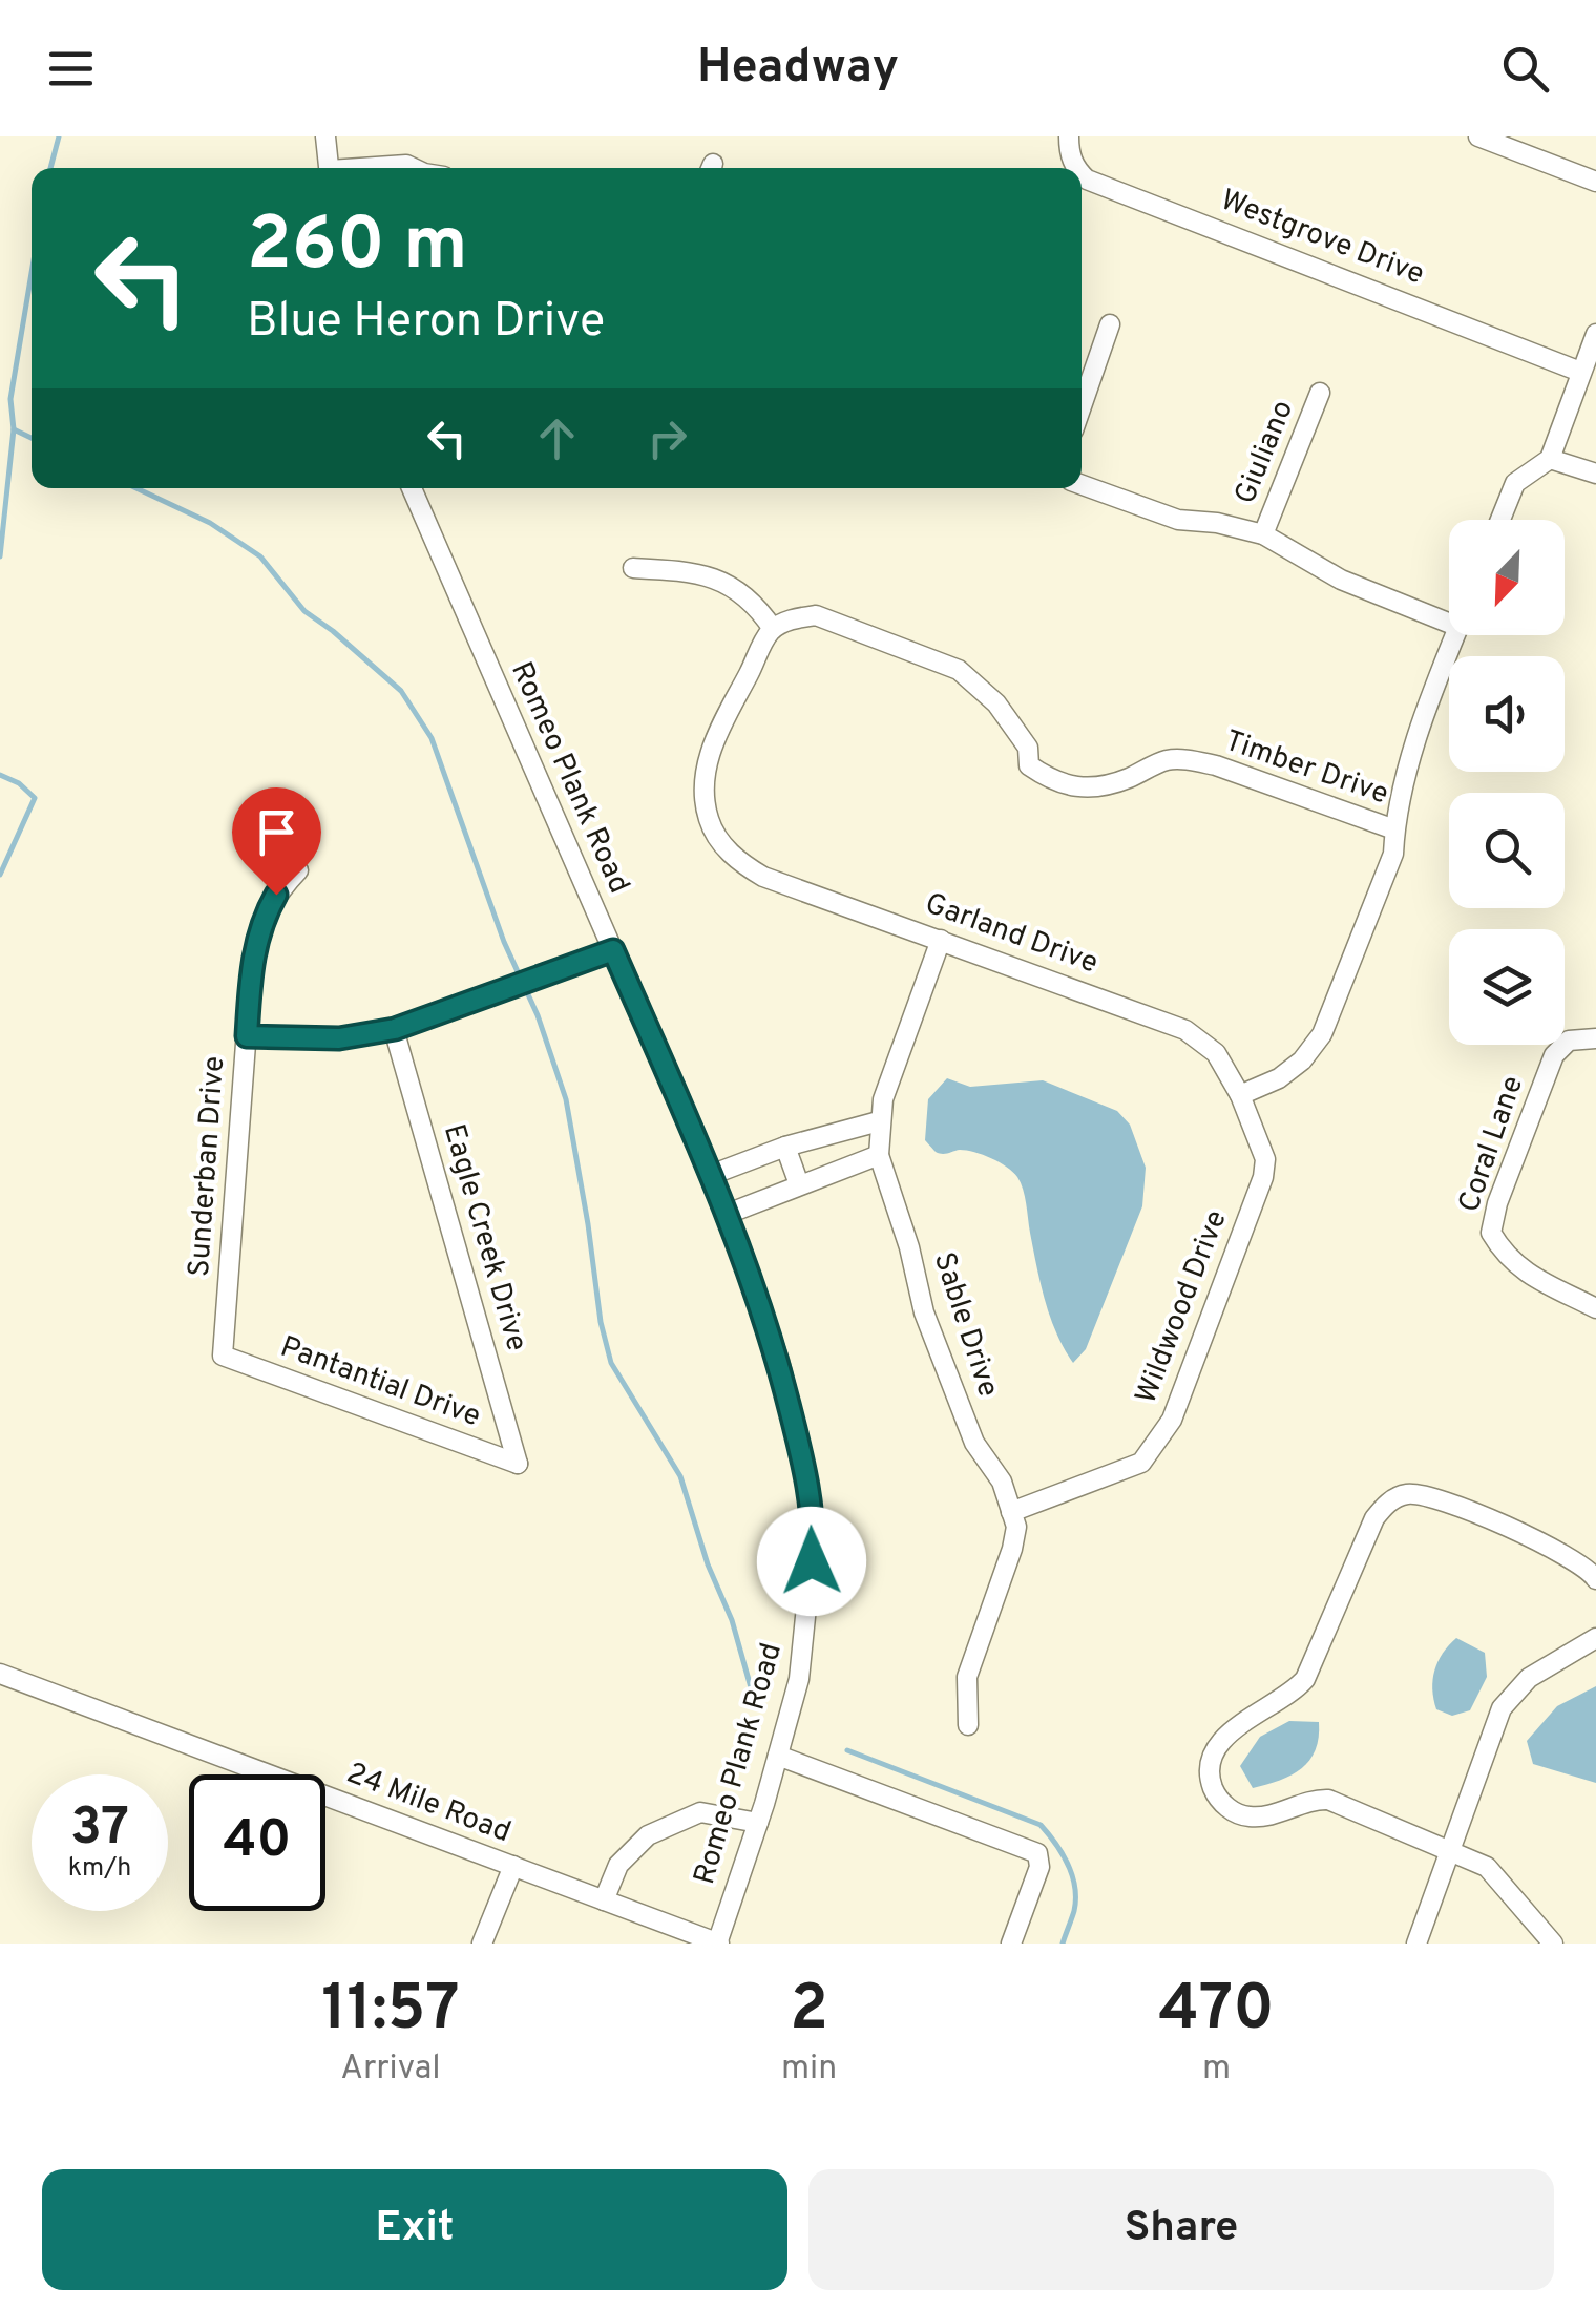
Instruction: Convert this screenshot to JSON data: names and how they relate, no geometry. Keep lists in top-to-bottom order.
{
  "streets": {
    "street": [
      "Westgrove Drive",
      "Giuliano",
      "Timber Drive",
      "Romeo Plank Road",
      "Garland Drive",
      "Coral Lane",
      "Sunderban Drive",
      "Eagle Creek Drive",
      "Wildwood Drive",
      "Sable Drive",
      "Pantantial Drive",
      "24 Mile Road"
    ]
  },
  "crossings": [
    ["Timber Drive", "Garland Drive"],
    ["Romeo Plank Road", "24 Mile Road"],
    ["Garland Drive", "Wildwood Drive"],
    ["Garland Drive", "Sable Drive"],
    ["Sunderban Drive", "Pantantial Drive"],
    ["Eagle Creek Drive", "Pantantial Drive"],
    ["Wildwood Drive", "Sable Drive"]
  ],
  "north": "bottom left",
  "page": {
    "header": "Headway",
    "turn": ["260 m", "Blue Heron Drive"],
    "speed": "37 km/h",
    "limit": "40",
    "eta": [
      "11:57",
      "Arrival",
      "2",
      "min",
      "470",
      "m"
    ],
    "buttons": ["Exit", "Share"]
  }
}
